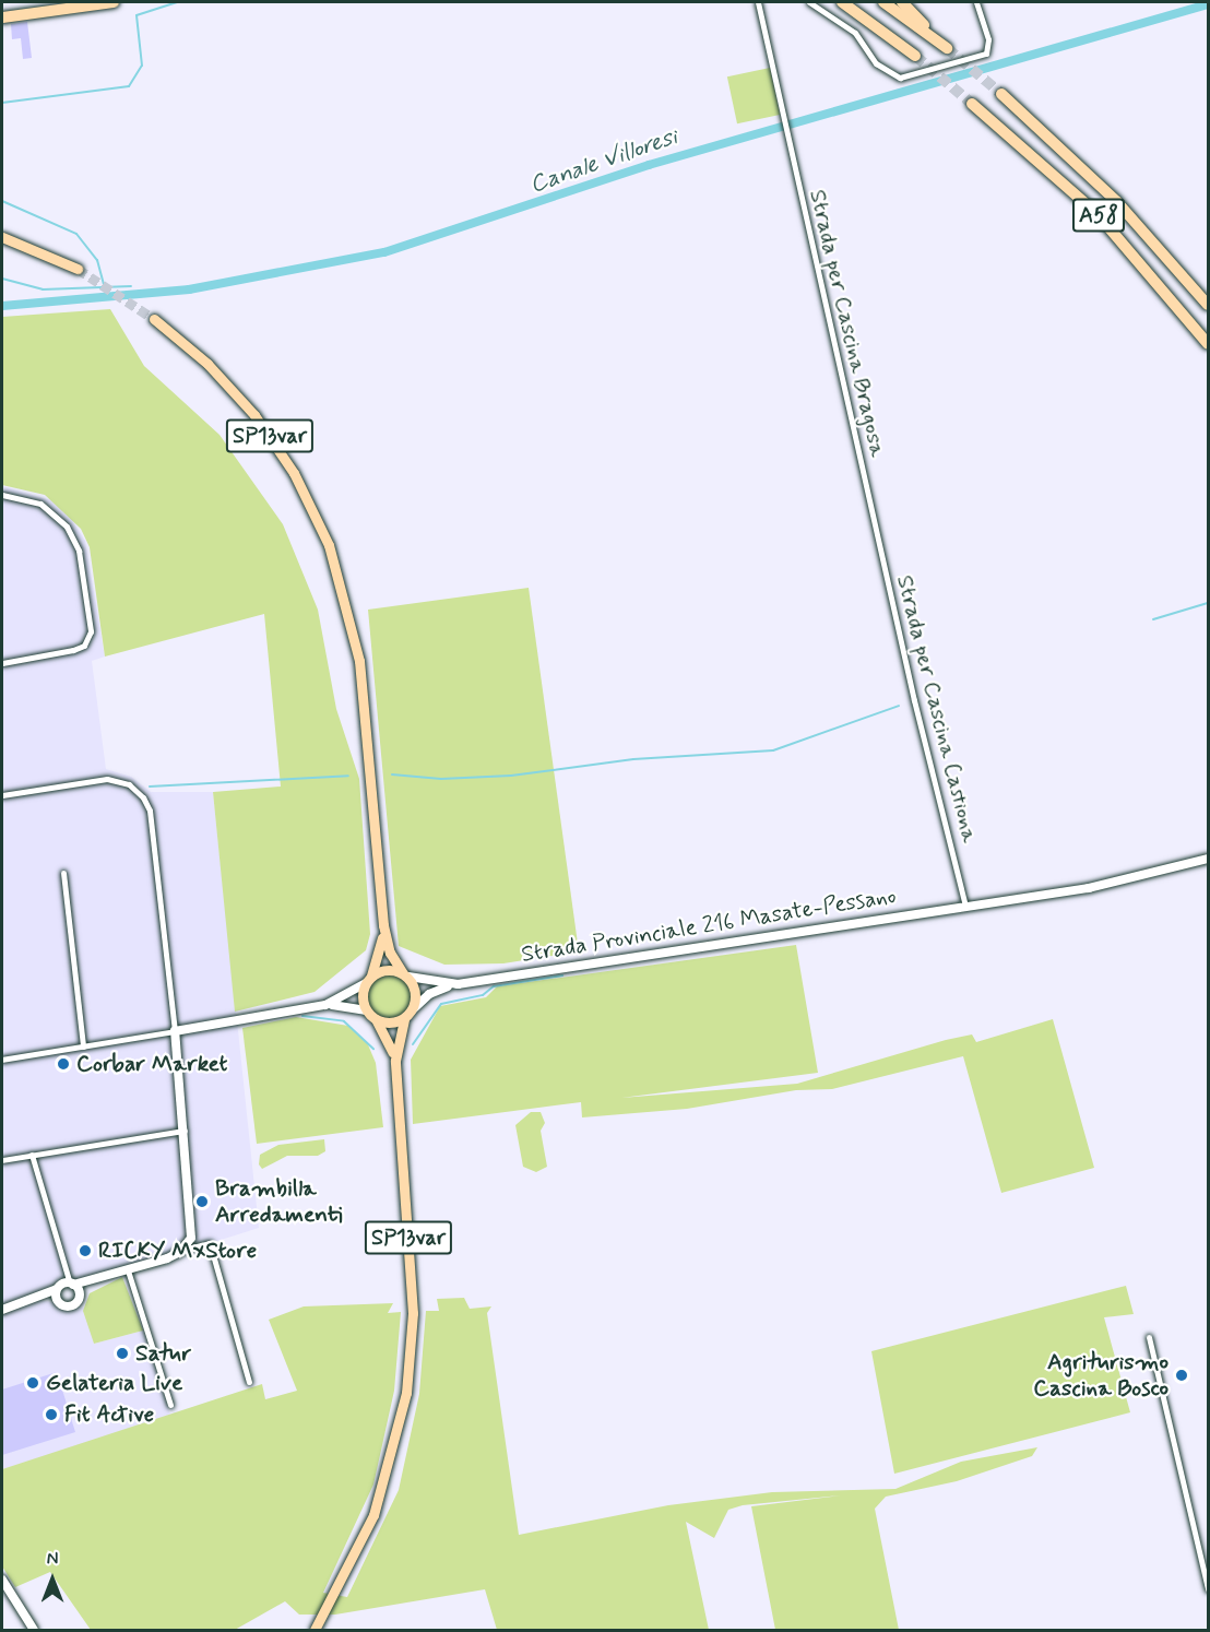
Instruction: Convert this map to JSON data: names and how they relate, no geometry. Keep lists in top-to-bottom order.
{
  "streets": {
    "highway": ["A58"],
    "main road": ["SP13var", "Strada Provinciale 216 Masate-Pessano"],
    "street": ["Strada per Cascina Bragosa", "Strada per Cascina Castiona"]
  },
  "crossings": [
    ["Strada per Cascina Bragosa", "Strada per Cascina Castiona"],
    ["Strada per Cascina Castiona", "Strada Provinciale 216 Masate-Pessano"]
  ],
  "water": ["Canale Villoresi"],
  "places": [
    "Corbar Market",
    "Brambilla Arredamenti",
    "RICKY MxStore",
    "Satur",
    "Agriturismo Cascina Bosco",
    "Gelateria Live",
    "Fit Active"
  ],
  "north": "top"
}
